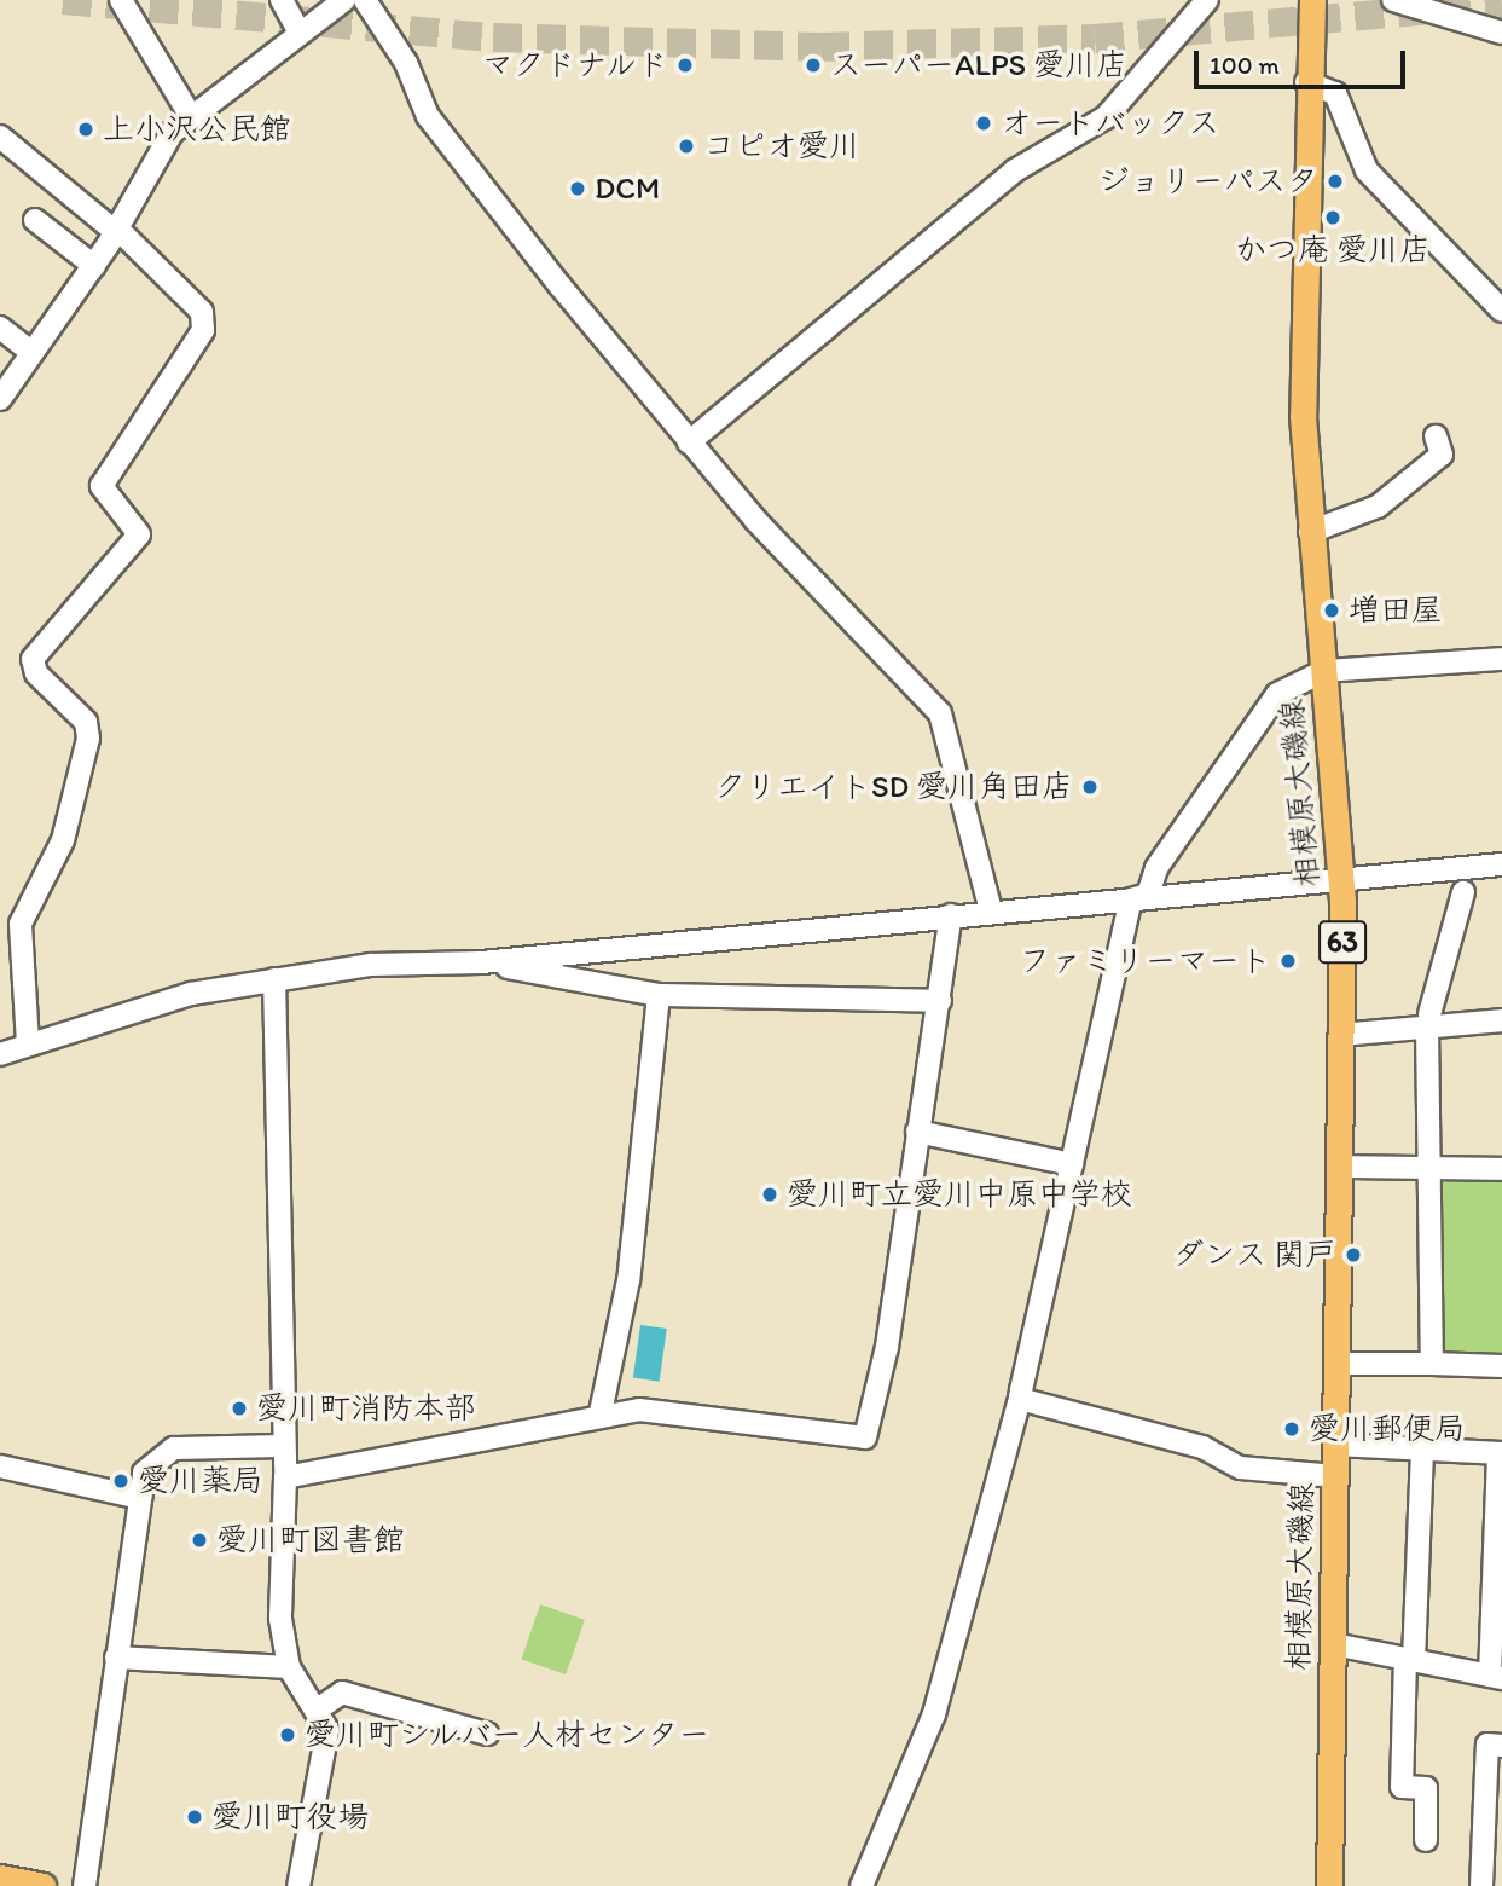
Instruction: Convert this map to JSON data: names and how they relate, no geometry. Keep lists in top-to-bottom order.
{
  "streets": {
    "main road": ["相模原大磯線", "63"]
  },
  "places": [
    "マクドナルド",
    "スーパーALPS 愛川店",
    "オートバックス",
    "上小沢公民館",
    "コピオ愛川",
    "ジョリーパスタ",
    "DCM",
    "かつ庵 愛川店",
    "増田屋",
    "クリエイトSD 愛川角田店",
    "ファミリーマート",
    "愛川町立愛川中原中学校",
    "ダンス 関戸",
    "愛川町消防本部",
    "愛川郵便局",
    "愛川薬局",
    "愛川町図書館",
    "愛川町シルバー人材センター",
    "愛川町役場"
  ],
  "scale_bar": "100 m"
}
